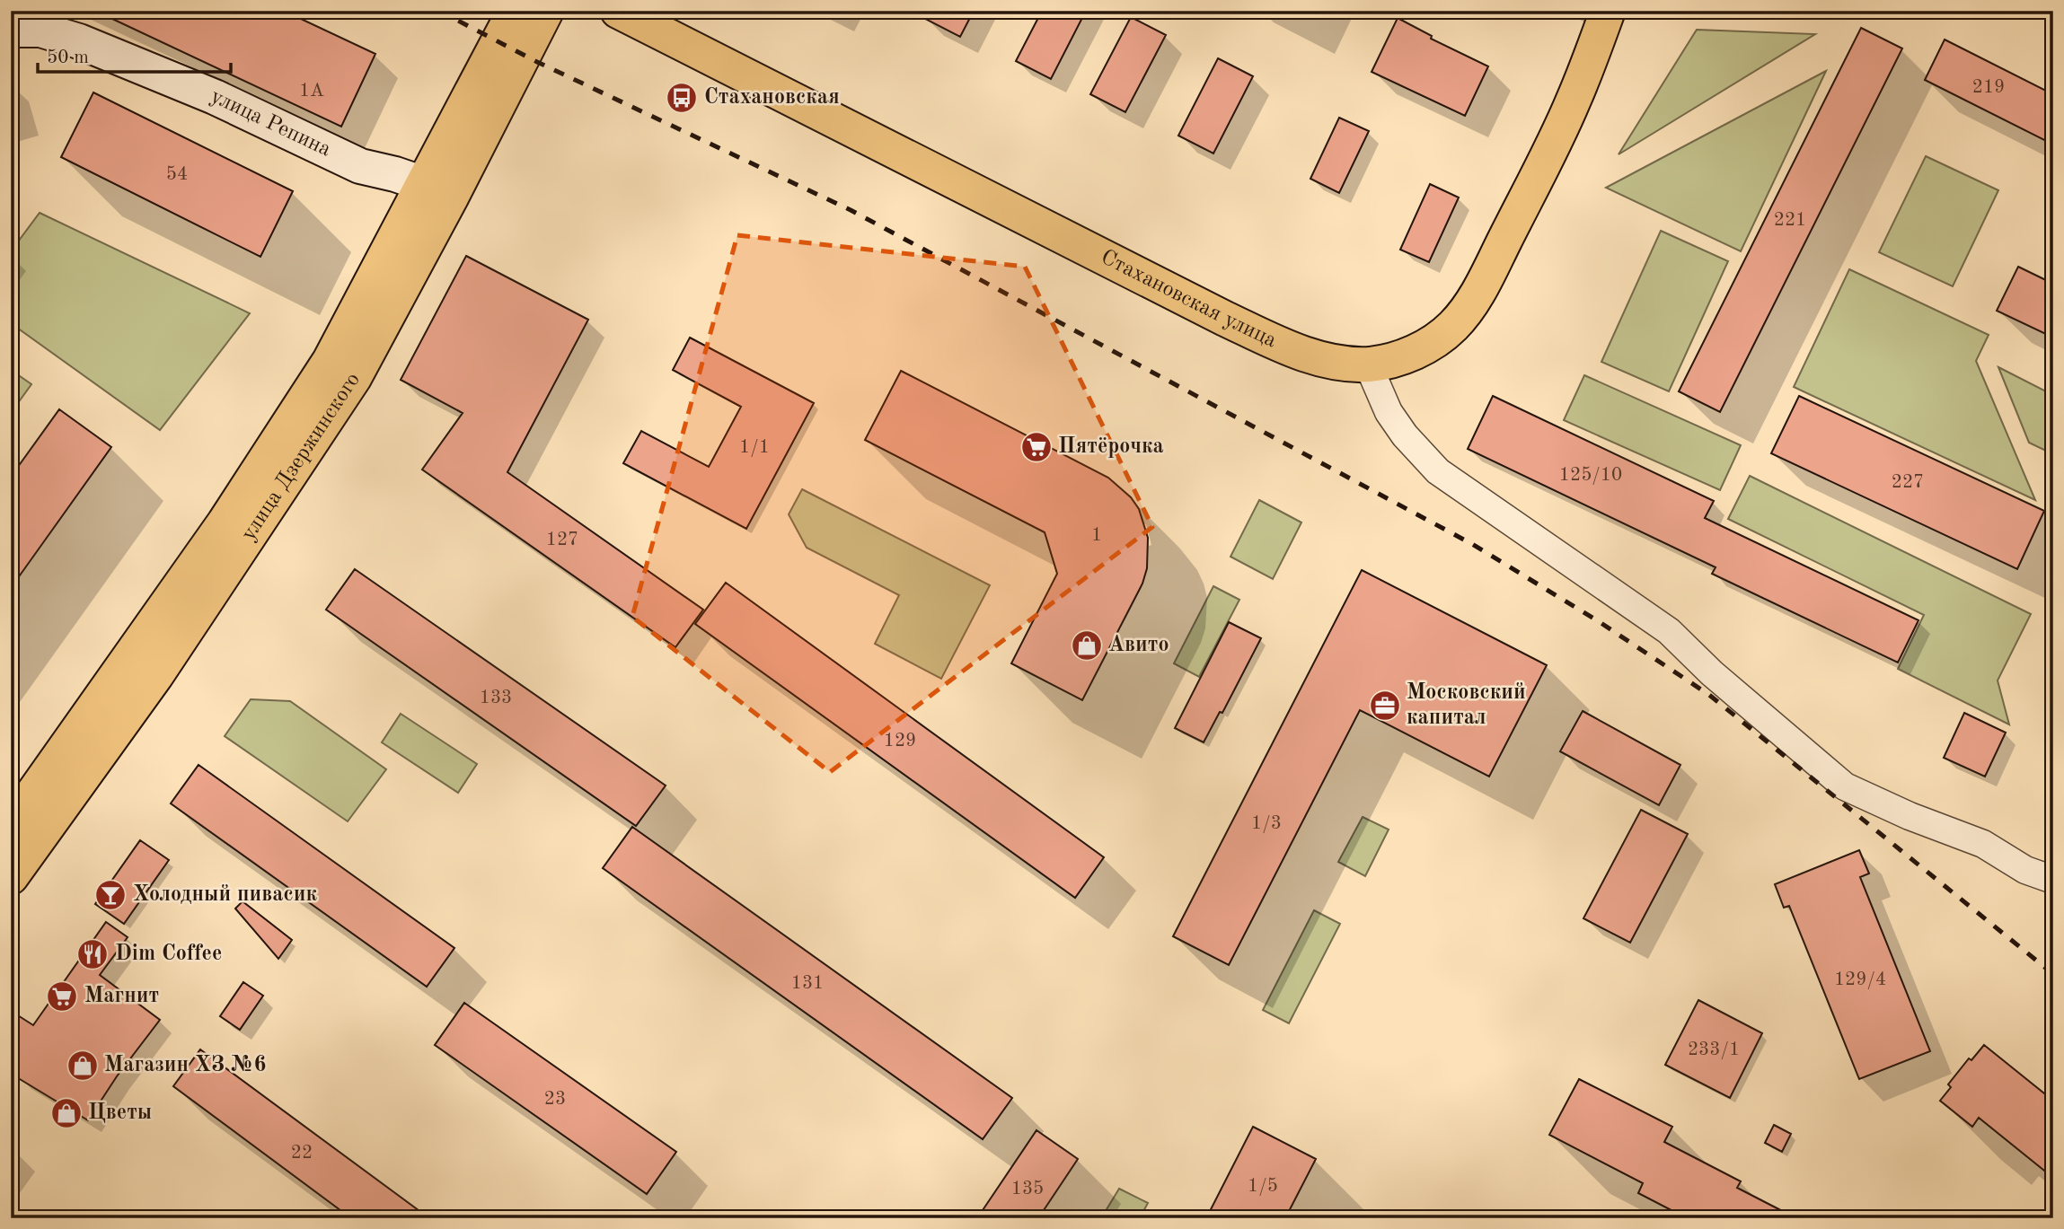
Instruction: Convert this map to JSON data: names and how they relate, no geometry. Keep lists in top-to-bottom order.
{
  "streets": {
    "main road": ["Стахановская улица", "улица Дзержинского"],
    "street": ["улица Репина"]
  },
  "crossings": [
    ["улица Репина", "улица Дзержинского"]
  ],
  "places": {
    "bus stop": ["Стахановская"],
    "supermarket": ["Пятёрочка", "Магнит"],
    "shop": ["Авито", "Магазин ХЗ №6", "Цветы"],
    "office": ["Московский капитал"],
    "bar": ["Холодный пивасик"],
    "restaurant": ["Dim Coffee"]
  },
  "house_numbers": [
    "219",
    "1А",
    "54",
    "221",
    "1/1",
    "125/10",
    "227",
    "1",
    "127",
    "133",
    "129",
    "1/3",
    "129/4",
    "131",
    "233/1",
    "23",
    "22",
    "1/5",
    "135"
  ],
  "scale_bar": "50 m"
}
